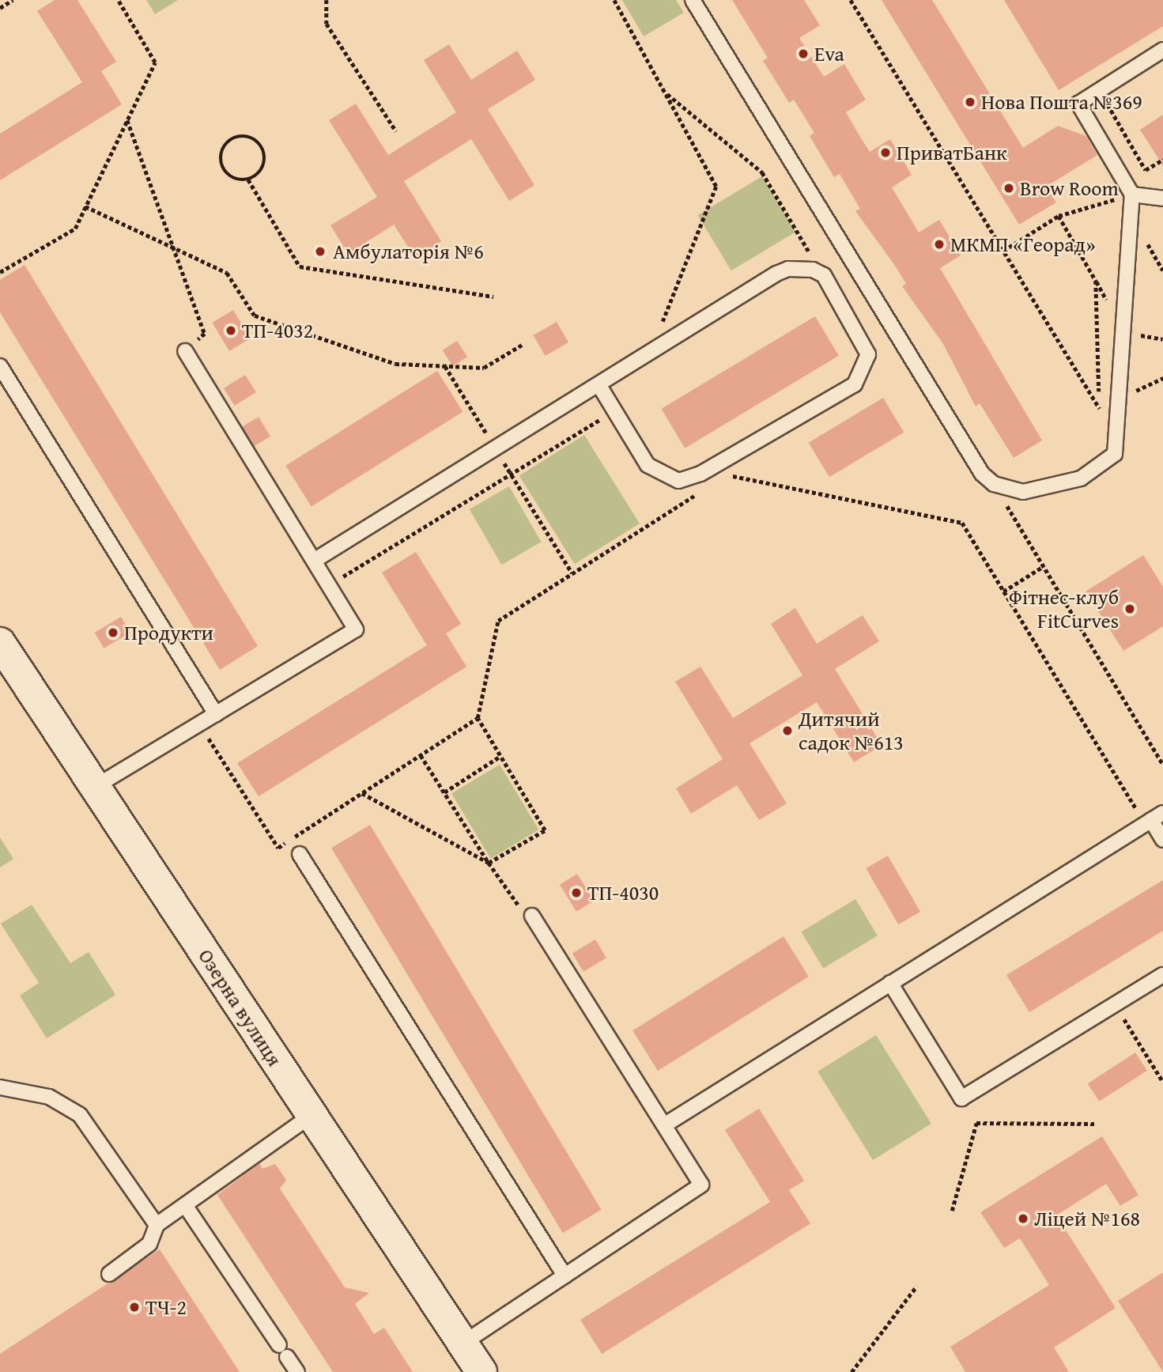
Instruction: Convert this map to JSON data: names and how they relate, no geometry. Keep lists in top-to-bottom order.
{
  "streets": {
    "street": ["Озерна вулиця"]
  },
  "places": [
    "Eva",
    "Нова Пошта №369",
    "ПриватБанк",
    "Brow Room",
    "МКМП «Георад»",
    "Амбулаторія №6",
    "ТП-4032",
    "Фітнес-клуб FitCurves",
    "Продукти",
    "Дитячий садок №613",
    "ТП-4030",
    "Ліцей №168",
    "ТЧ-2"
  ]
}
